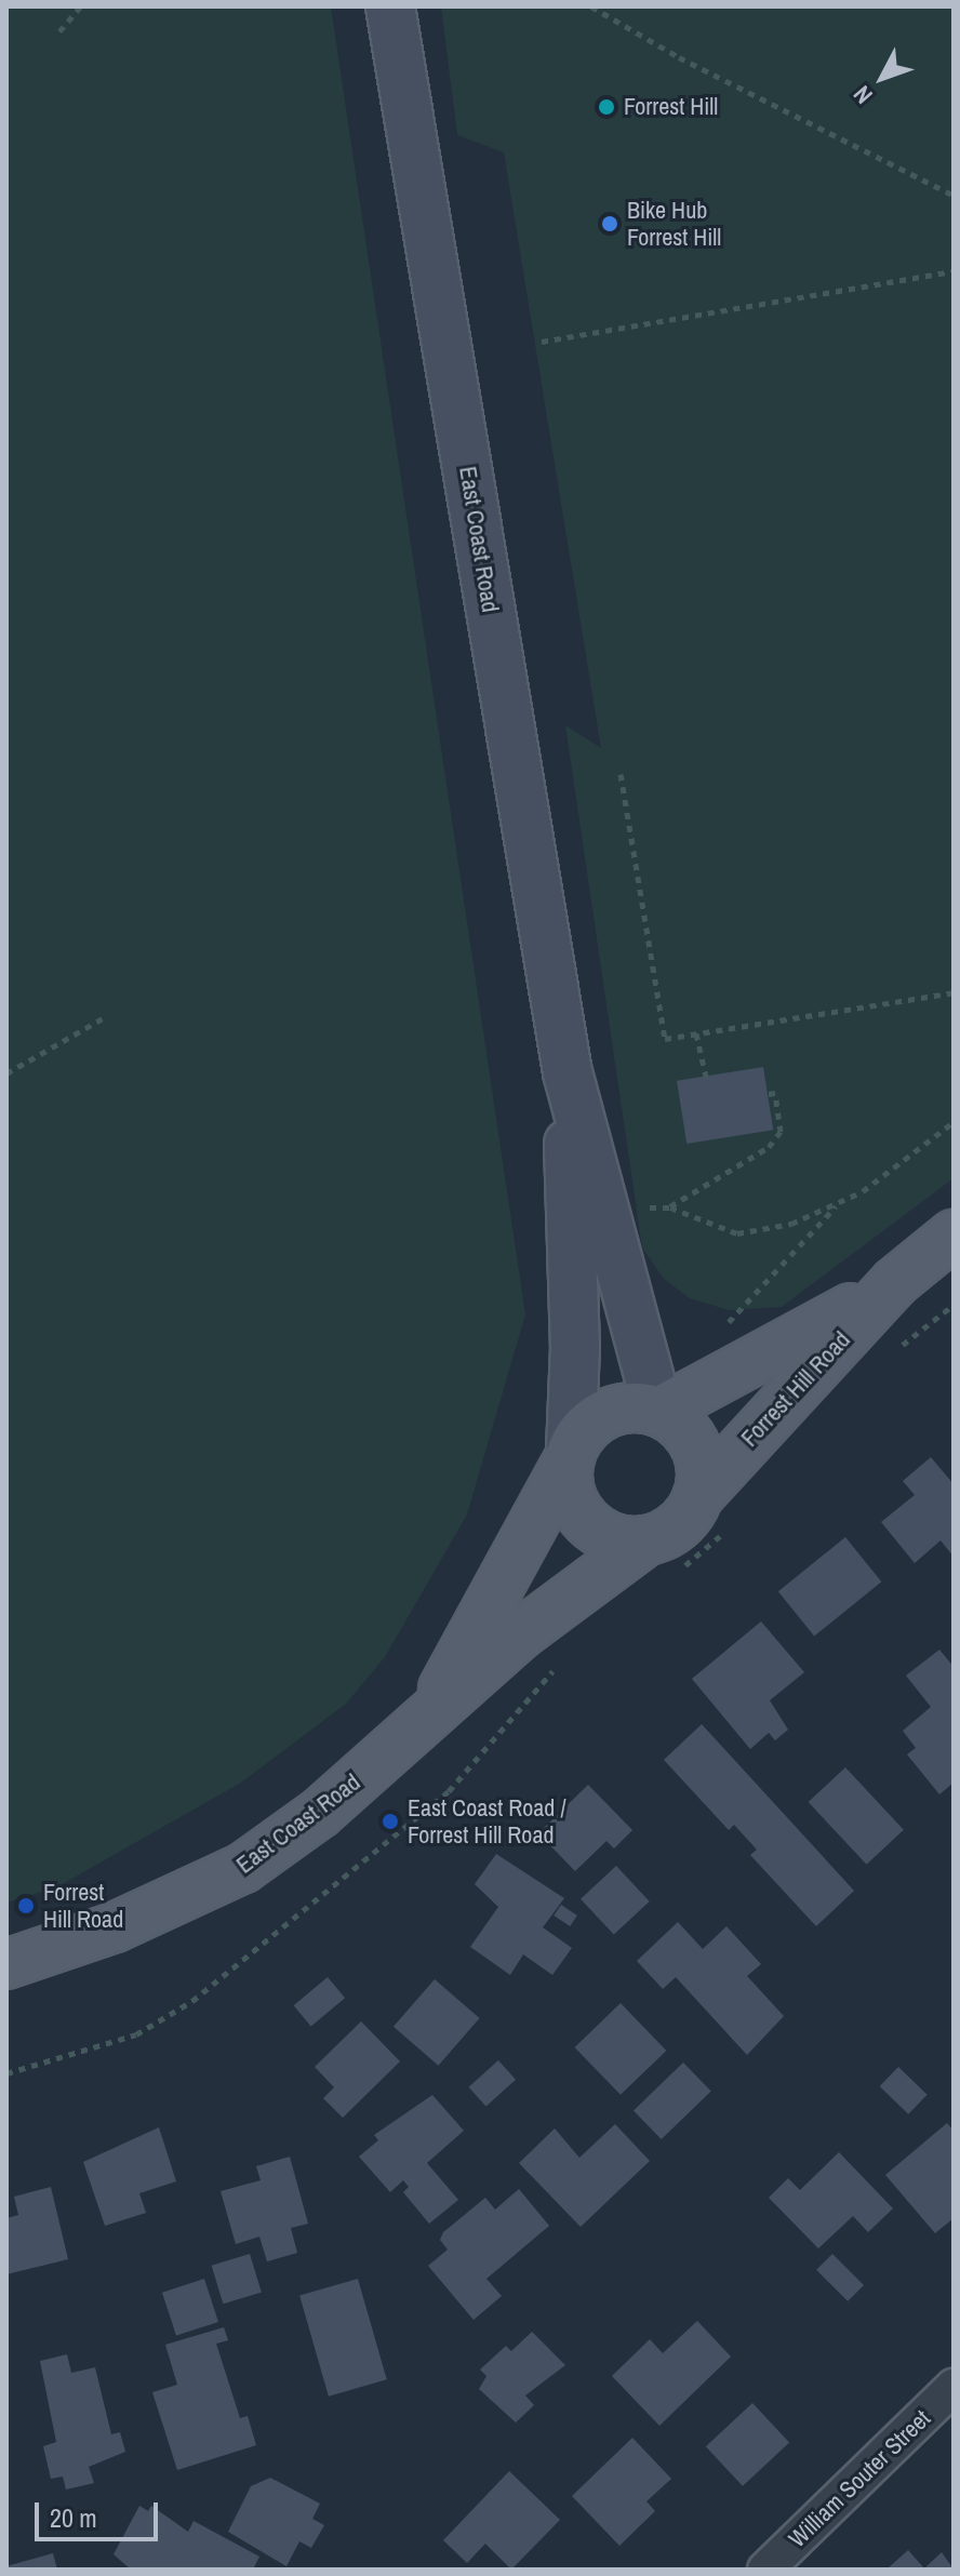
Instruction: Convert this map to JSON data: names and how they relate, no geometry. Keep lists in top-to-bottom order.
{
  "streets": {
    "main road": ["East Coast Road", "Forrest Hill Road"],
    "street": ["William Souter Street"]
  },
  "crossings": [
    ["East Coast Road", "Forrest Hill Road"]
  ],
  "places": [
    "Forrest Hill",
    "Bike Hub Forrest Hill",
    "East Coast Road / Forrest Hill Road",
    "Forrest Hill Road"
  ],
  "scale_bar": "20 m",
  "north": "bottom left"
}
